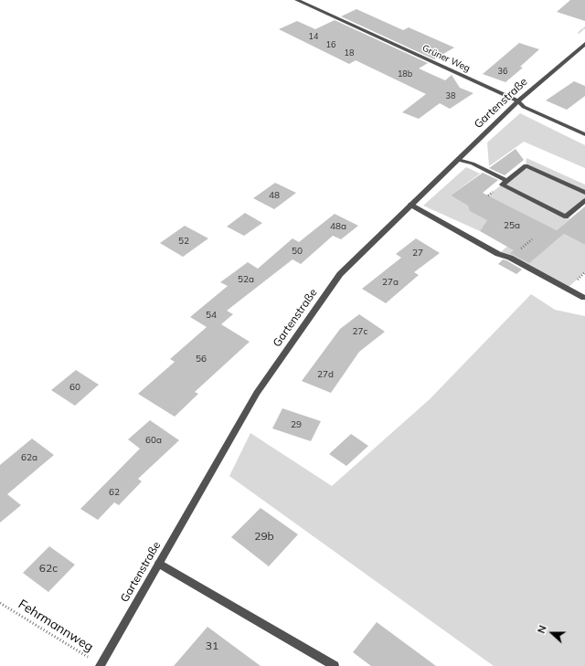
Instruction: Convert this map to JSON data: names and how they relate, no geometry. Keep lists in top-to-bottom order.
{
  "streets": {
    "street": ["Grüner Weg", "Gartenstraße"],
    "path": ["Fehrmannweg"]
  },
  "crossings": [
    ["Grüner Weg", "Gartenstraße"],
    ["Gartenstraße", "Fehrmannweg"]
  ],
  "house_numbers": [
    "14",
    "16",
    "18",
    "36",
    "18b",
    "38",
    "48",
    "25a",
    "48a",
    "52",
    "50",
    "27",
    "52a",
    "27a",
    "54",
    "27c",
    "56",
    "27d",
    "60",
    "29",
    "60a",
    "62a",
    "62",
    "29b",
    "62c",
    "31"
  ],
  "north": "left"
}
